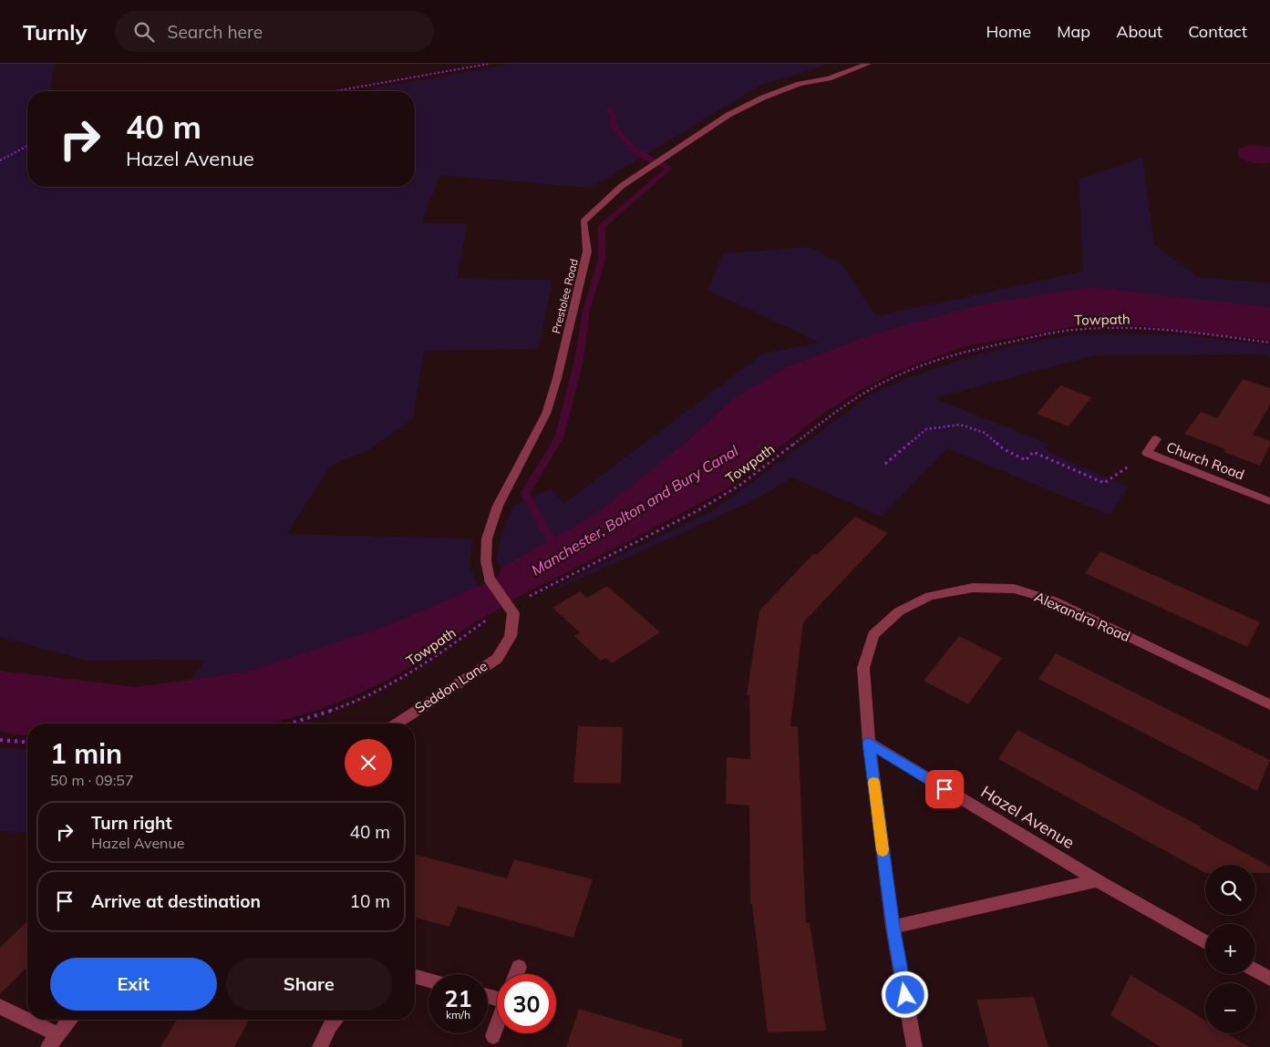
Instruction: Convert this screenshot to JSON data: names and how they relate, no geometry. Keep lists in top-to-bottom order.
{
  "streets": {
    "street": [
      "Prestolee Road",
      "Church Road",
      "Alexandra Road",
      "Seddon Lane",
      "Hazel Avenue"
    ],
    "path": ["Towpath"]
  },
  "crossings": [
    ["Prestolee Road", "Seddon Lane"],
    ["Alexandra Road", "Hazel Avenue"]
  ],
  "water": ["Manchester, Bolton and Bury Canal"],
  "page": {
    "header": "Turnly",
    "search": "Search here",
    "nav": [
      "Home",
      "Map",
      "About",
      "Contact"
    ],
    "turn": ["40 m", "Hazel Avenue"],
    "heading": ["1 min", "50 m · 09:57"],
    "list": [
      {
        "name": "Turn right",
        "note": "Hazel Avenue",
        "value": "40 m"
      },
      {
        "name": "Arrive at destination",
        "value": "10 m"
      }
    ],
    "map_buttons": ["+", "−"],
    "buttons": ["Exit", "Share"],
    "speed": "21 km/h",
    "limit": "30"
  }
}
